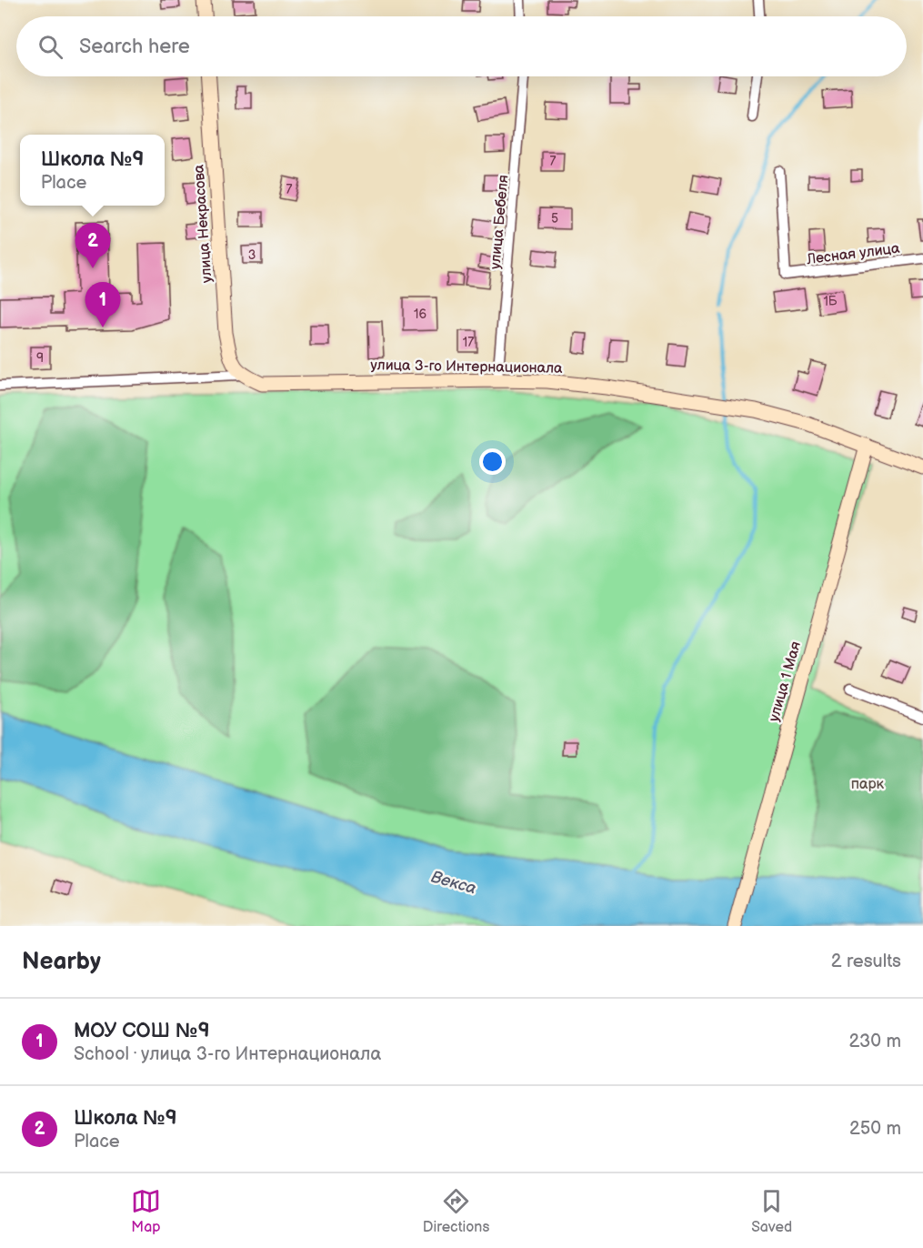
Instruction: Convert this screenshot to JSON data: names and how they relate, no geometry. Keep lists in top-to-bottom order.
{
  "streets": {
    "street": [
      "улица Бебеля",
      "улица Некрасова",
      "Лесная улица",
      "улица 3-го Интернационала",
      "улица 1 Мая"
    ]
  },
  "crossings": [
    ["улица Бебеля", "улица 3-го Интернационала"],
    ["улица Некрасова", "улица 3-го Интернационала"],
    ["улица 3-го Интернационала", "улица 1 Мая"]
  ],
  "water": ["Векса"],
  "parks": ["парк"],
  "house_numbers": [
    "7",
    "7",
    "5",
    "3",
    "1Б",
    "16",
    "17",
    "9"
  ],
  "page": {
    "search": "Search here",
    "popup": ["Школа №9", "Place"],
    "pins": ["2", "1"],
    "heading": ["Nearby", "2 results"],
    "list": [
      {
        "mark": "1",
        "name": "МОУ СОШ №9",
        "note": "School · улица 3-го Интернационала",
        "value": "230 m"
      },
      {
        "mark": "2",
        "name": "Школа №9",
        "note": "Place",
        "value": "250 m"
      }
    ],
    "nav": ["Map", "Directions", "Saved"]
  }
}
